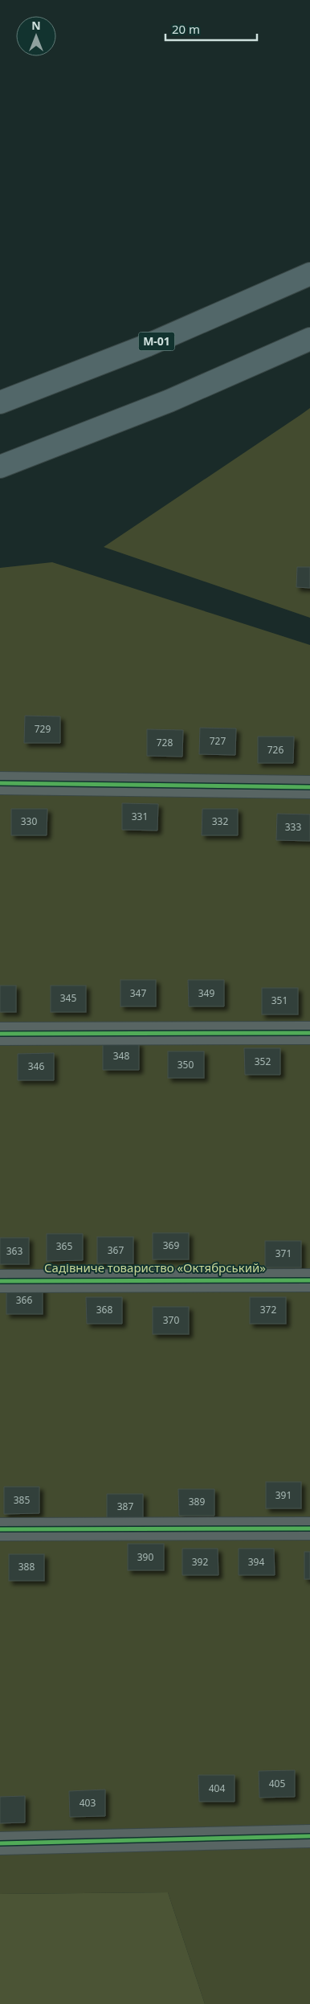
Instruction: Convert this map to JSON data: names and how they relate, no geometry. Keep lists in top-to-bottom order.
{
  "streets": {
    "highway": ["М-01"]
  },
  "parks": ["Садівниче товариство «Октябрський»"],
  "house_numbers": [
    "729",
    "727",
    "728",
    "726",
    "331",
    "330",
    "332",
    "333",
    "347",
    "349",
    "345",
    "351",
    "348",
    "352",
    "350",
    "346",
    "369",
    "365",
    "367",
    "363",
    "371",
    "366",
    "368",
    "372",
    "370",
    "391",
    "385",
    "389",
    "387",
    "390",
    "392",
    "394",
    "388",
    "405",
    "404",
    "403"
  ],
  "scale_bar": "20 m",
  "north": "top"
}
